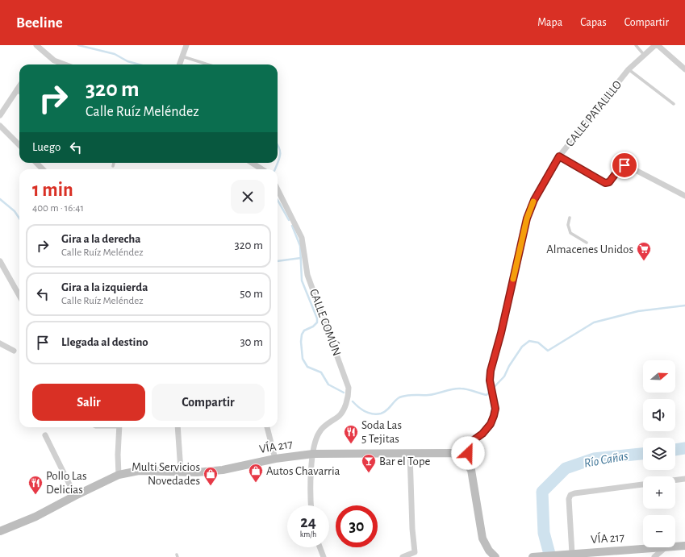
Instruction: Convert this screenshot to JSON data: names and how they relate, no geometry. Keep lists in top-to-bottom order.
{
  "streets": {
    "main road": ["VÍA 217"],
    "street": ["CALLE PATALILLO", "CALLE COMÚN"]
  },
  "crossings": [
    ["CALLE PATALILLO", "VÍA 217"],
    ["CALLE COMÚN", "VÍA 217"]
  ],
  "water": ["Río Cañas"],
  "places": {
    "supermarket": ["Almacenes Unidos"],
    "restaurant": ["Soda Las 5 Tejitas", "Pollo Las Delicias"],
    "bar": ["Bar el Tope"],
    "shop": ["Autos Chavarria", "Multi Servicios Novedades"]
  },
  "north": "right",
  "page": {
    "header": "Beeline",
    "nav": ["Mapa", "Capas", "Compartir"],
    "turn": ["320 m", "Calle Ruíz Meléndez"],
    "then": "Luego",
    "heading": ["1 min", "400 m · 16:41"],
    "list": [
      {
        "name": "Gira a la derecha",
        "note": "Calle Ruíz Meléndez",
        "value": "320 m"
      },
      {
        "name": "Gira a la izquierda",
        "note": "Calle Ruíz Meléndez",
        "value": "50 m"
      },
      {
        "name": "Llegada al destino",
        "value": "30 m"
      }
    ],
    "map_buttons": ["+", "−"],
    "buttons": ["Salir", "Compartir"],
    "speed": "24 km/h",
    "limit": "30"
  }
}
